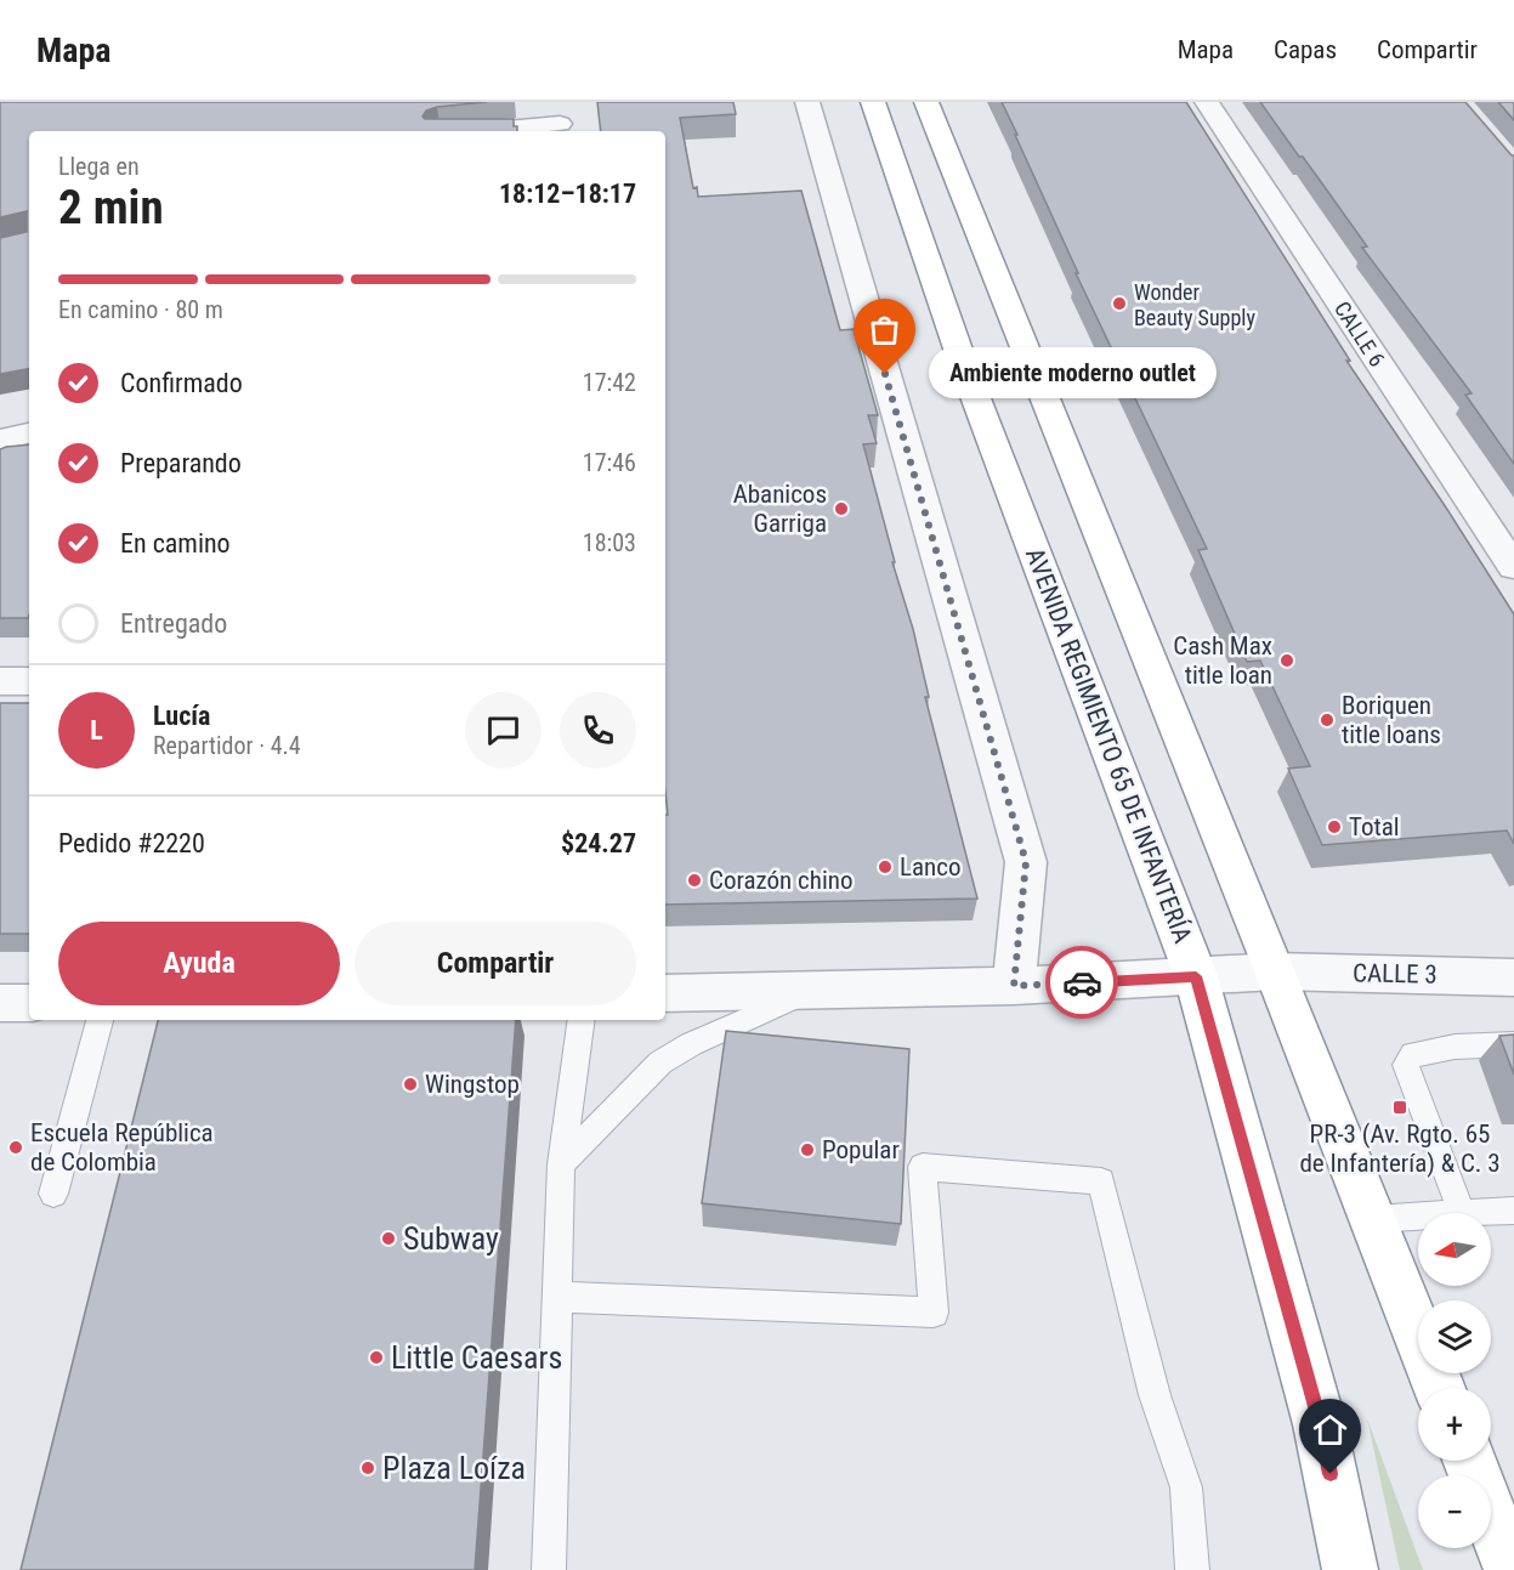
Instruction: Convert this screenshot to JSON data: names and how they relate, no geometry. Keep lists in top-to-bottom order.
{
  "streets": {
    "highway": ["AVENIDA REGIMIENTO 65 DE INFANTERÍA"],
    "street": ["CALLE 6", "CALLE 3"]
  },
  "crossings": [
    ["AVENIDA REGIMIENTO 65 DE INFANTERÍA", "CALLE 3"]
  ],
  "places": {
    "other": [
      "Wonder Beauty Supply",
      "Ambiente moderno outlet",
      "Abanicos Garriga",
      "Cash Max title loan",
      "Boriquen title loans",
      "Total",
      "Lanco",
      "Corazón chino",
      "Wingstop",
      "Escuela República de Colombia",
      "Popular",
      "Subway",
      "Little Caesars",
      "Plaza Loíza"
    ],
    "transit": ["PR-3 (Av. Rgto. 65 de Infantería) & C. 3"]
  },
  "north": "left",
  "page": {
    "header": "Mapa",
    "nav": ["Mapa", "Capas", "Compartir"],
    "heading": ["2 min", "Llega en", "18:12–18:17"],
    "panel": [
      "Lucía",
      "Repartidor · 4.4",
      "Pedido #2220",
      "$24.27"
    ],
    "bar": "En camino · 80 m",
    "list": [
      ["Confirmado", "17:42"],
      ["Preparando", "17:46"],
      ["En camino", "18:03"],
      "Entregado"
    ],
    "bubble": "Ambiente moderno outlet",
    "round": "L",
    "buttons": ["Ayuda", "Compartir"],
    "map_buttons": ["+", "−"]
  }
}
